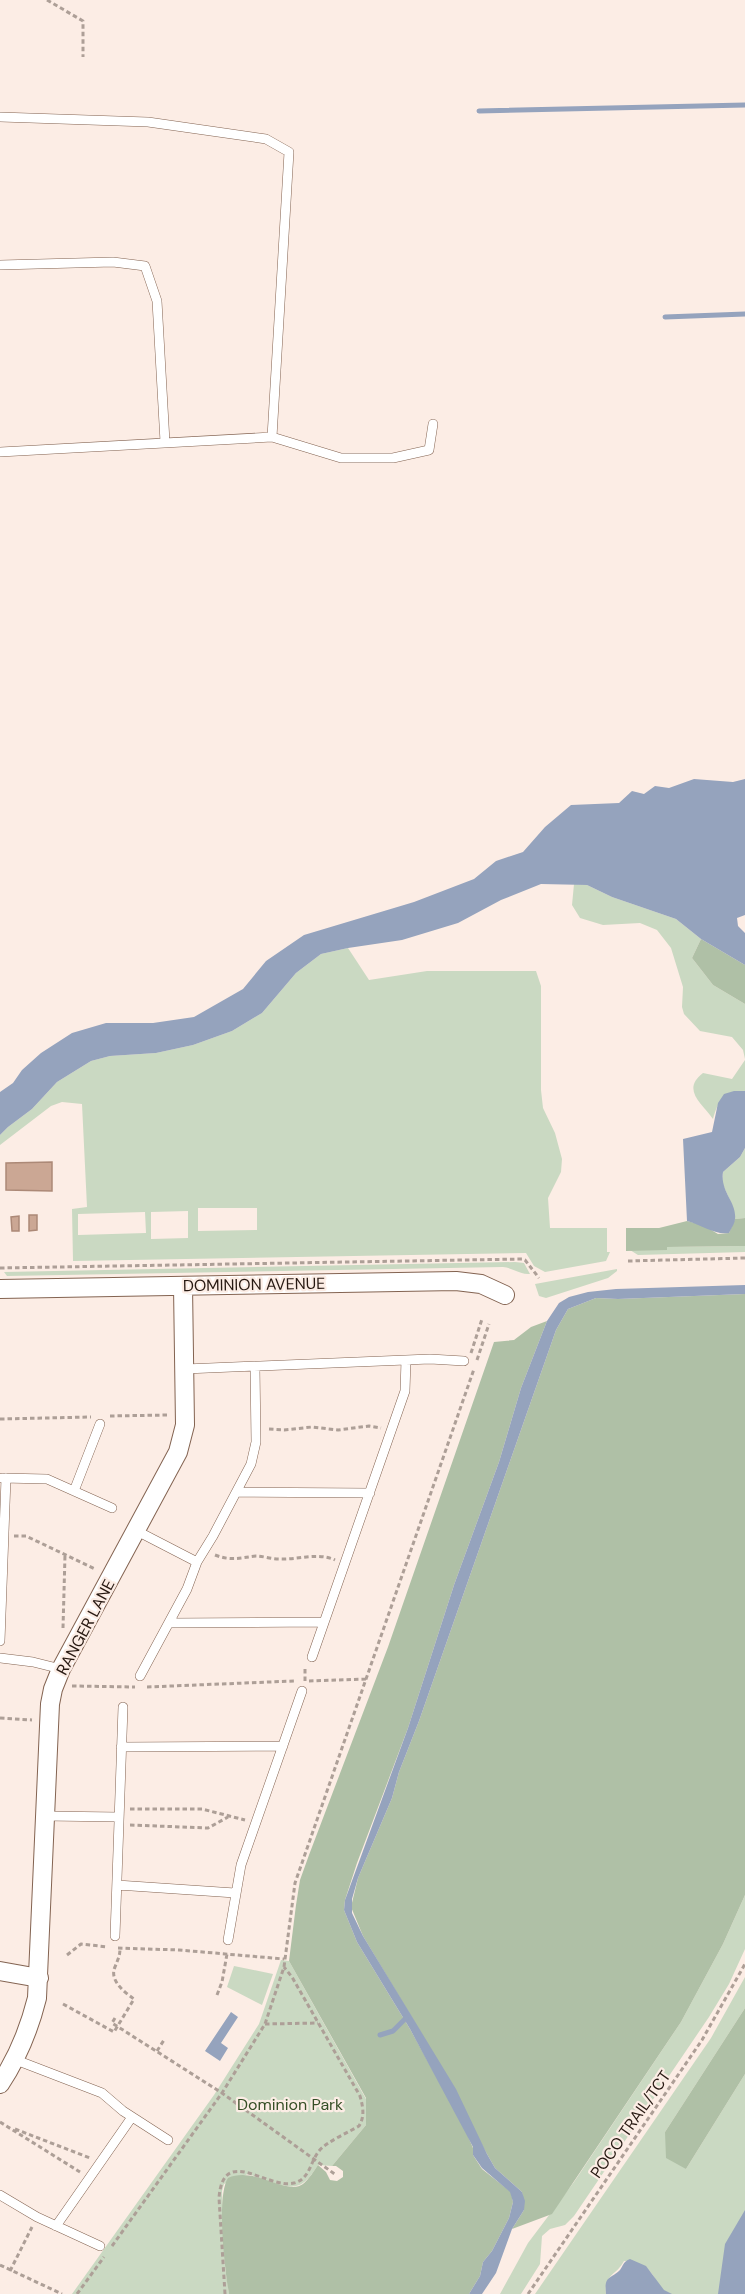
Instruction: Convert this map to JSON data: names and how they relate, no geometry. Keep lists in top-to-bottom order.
{
  "streets": {
    "street": ["DOMINION AVENUE", "RANGER LANE"],
    "path": ["POCO TRAIL/TCT"]
  },
  "crossings": [
    ["DOMINION AVENUE", "RANGER LANE"]
  ],
  "parks": ["Dominion Park"]
}
